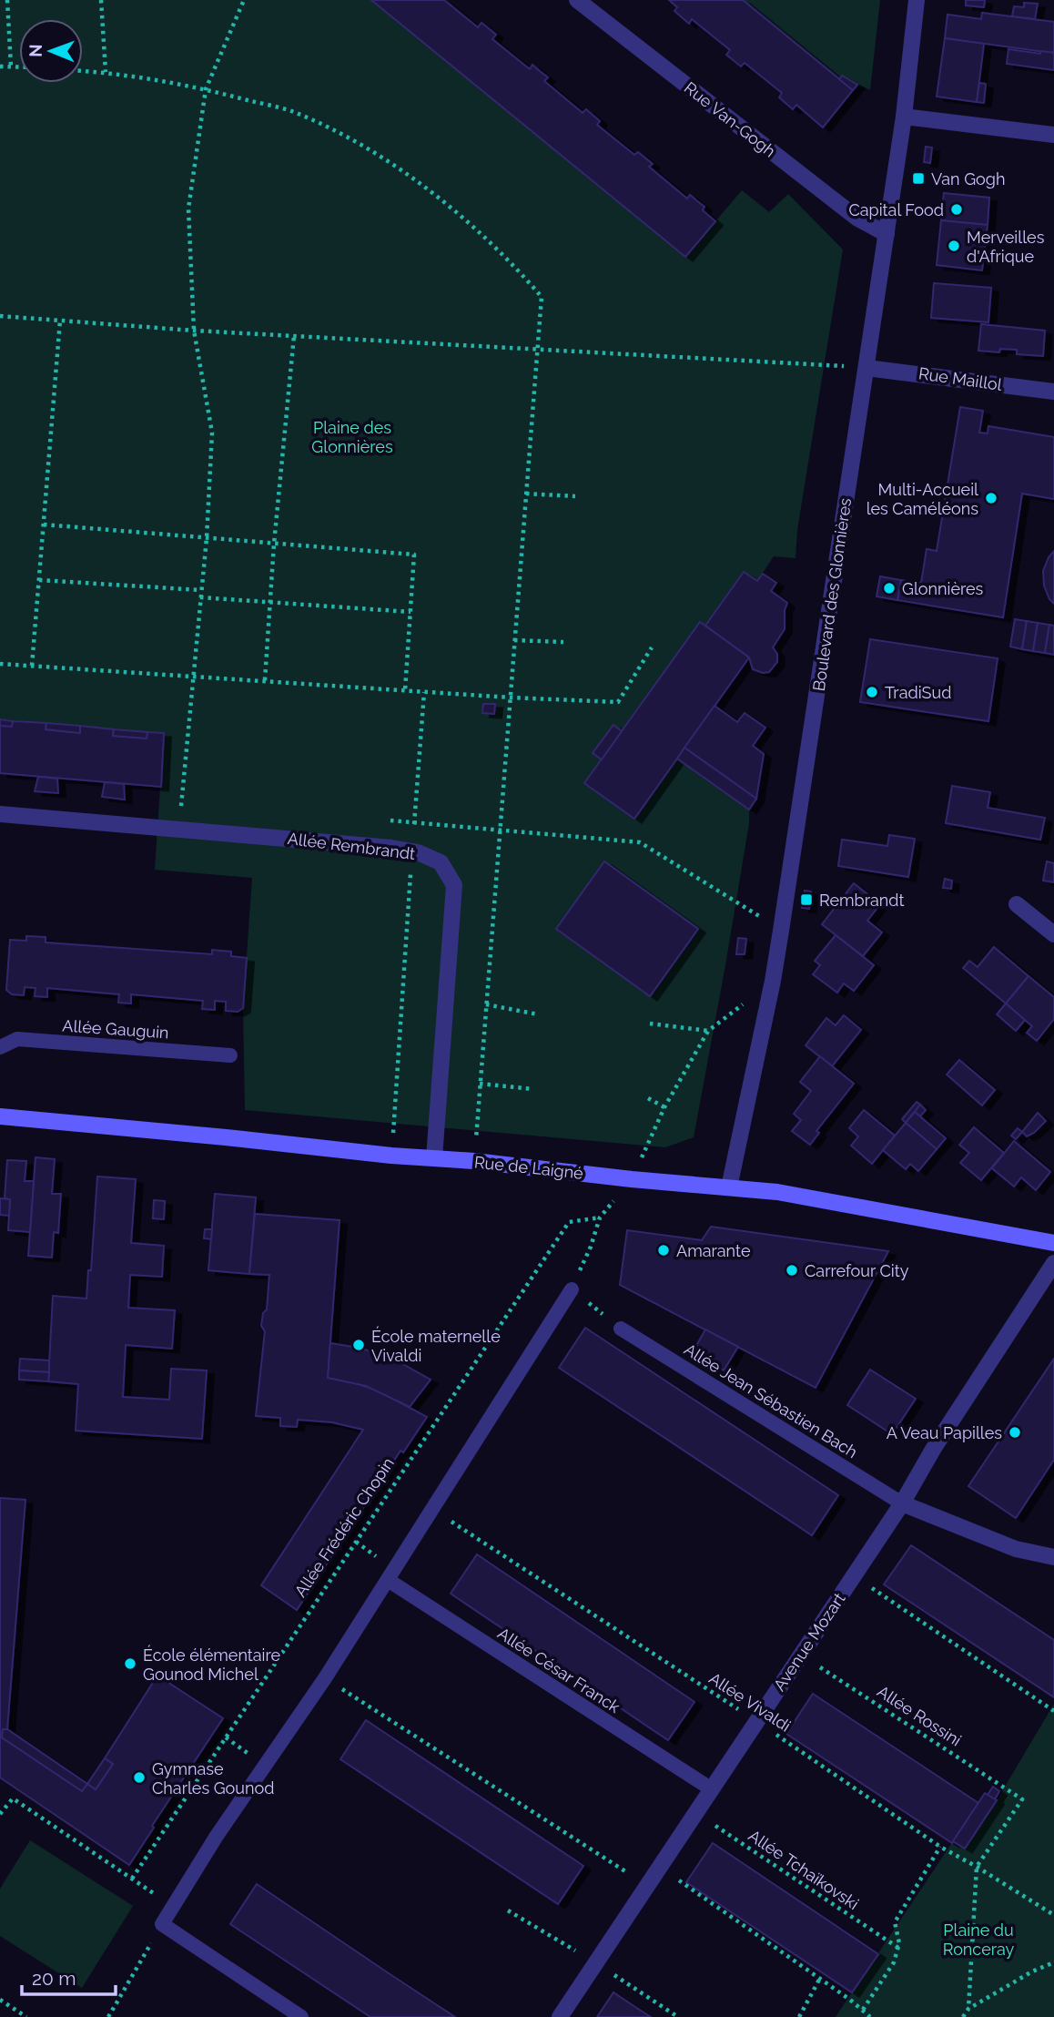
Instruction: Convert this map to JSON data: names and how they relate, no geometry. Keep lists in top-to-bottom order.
{
  "streets": {
    "street": [
      "Rue Van-Gogh",
      "Rue Maillol",
      "Boulevard des Glonnières",
      "Allée Rembrandt",
      "Rue de Laigné",
      "Avenue Mozart"
    ],
    "lane": ["Allée Gauguin", "Allée Jean Sébastien Bach", "Allée César Franck"],
    "path": [
      "Allée Frédéric Chopin",
      "Allée Vivaldi",
      "Allée Rossini",
      "Allée Tchaïkovski"
    ]
  },
  "crossings": [
    ["Rue Van-Gogh", "Boulevard des Glonnières"],
    ["Rue Maillol", "Boulevard des Glonnières"],
    ["Boulevard des Glonnières", "Rue de Laigné"],
    ["Allée Rembrandt", "Rue de Laigné"],
    ["Allée Jean Sébastien Bach", "Avenue Mozart"],
    ["Avenue Mozart", "Allée César Franck"],
    ["Avenue Mozart", "Allée Vivaldi"],
    ["Avenue Mozart", "Allée Rossini"],
    ["Avenue Mozart", "Allée Tchaïkovski"],
    ["Allée Vivaldi", "Allée Rossini"]
  ],
  "parks": ["Plaine des Glonnières", "Plaine du Ronceray"],
  "places": {
    "transit": ["Van Gogh", "Rembrandt"],
    "other": [
      "Capital Food",
      "Merveilles d'Afrique",
      "Multi-Accueil les Caméléons",
      "Glonnières",
      "TradiSud",
      "Amarante",
      "Carrefour City",
      "École maternelle Vivaldi",
      "A Veau Papilles",
      "École élémentaire Gounod Michel",
      "Gymnase Charles Gounod"
    ]
  },
  "scale_bar": "20 m",
  "north": "left"
}
